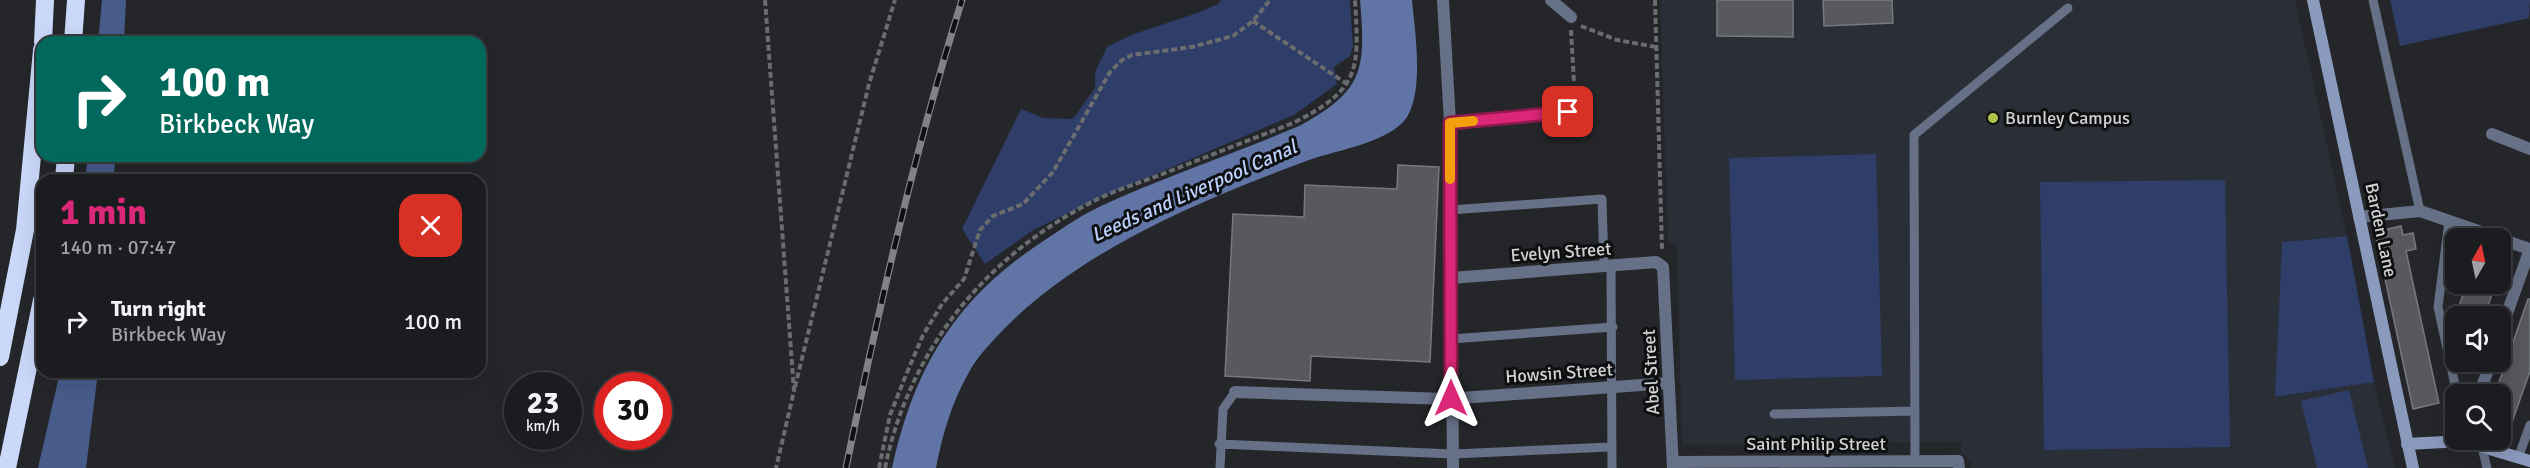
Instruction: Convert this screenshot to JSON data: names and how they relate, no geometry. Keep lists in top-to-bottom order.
{
  "streets": {
    "street": [
      "Barden Lane",
      "Evelyn Street",
      "Abel Street",
      "Howsin Street",
      "Saint Philip Street"
    ]
  },
  "crossings": [
    ["Evelyn Street", "Abel Street"],
    ["Abel Street", "Howsin Street"],
    ["Abel Street", "Saint Philip Street"]
  ],
  "water": ["Leeds and Liverpool Canal"],
  "places": ["Burnley Campus"],
  "north": "top",
  "page": {
    "turn": ["100 m", "Birkbeck Way"],
    "heading": ["1 min", "140 m · 07:47"],
    "list": [
      {
        "name": "Turn right",
        "note": "Birkbeck Way",
        "value": "100 m"
      }
    ],
    "speed": "23 km/h",
    "limit": "30"
  }
}
